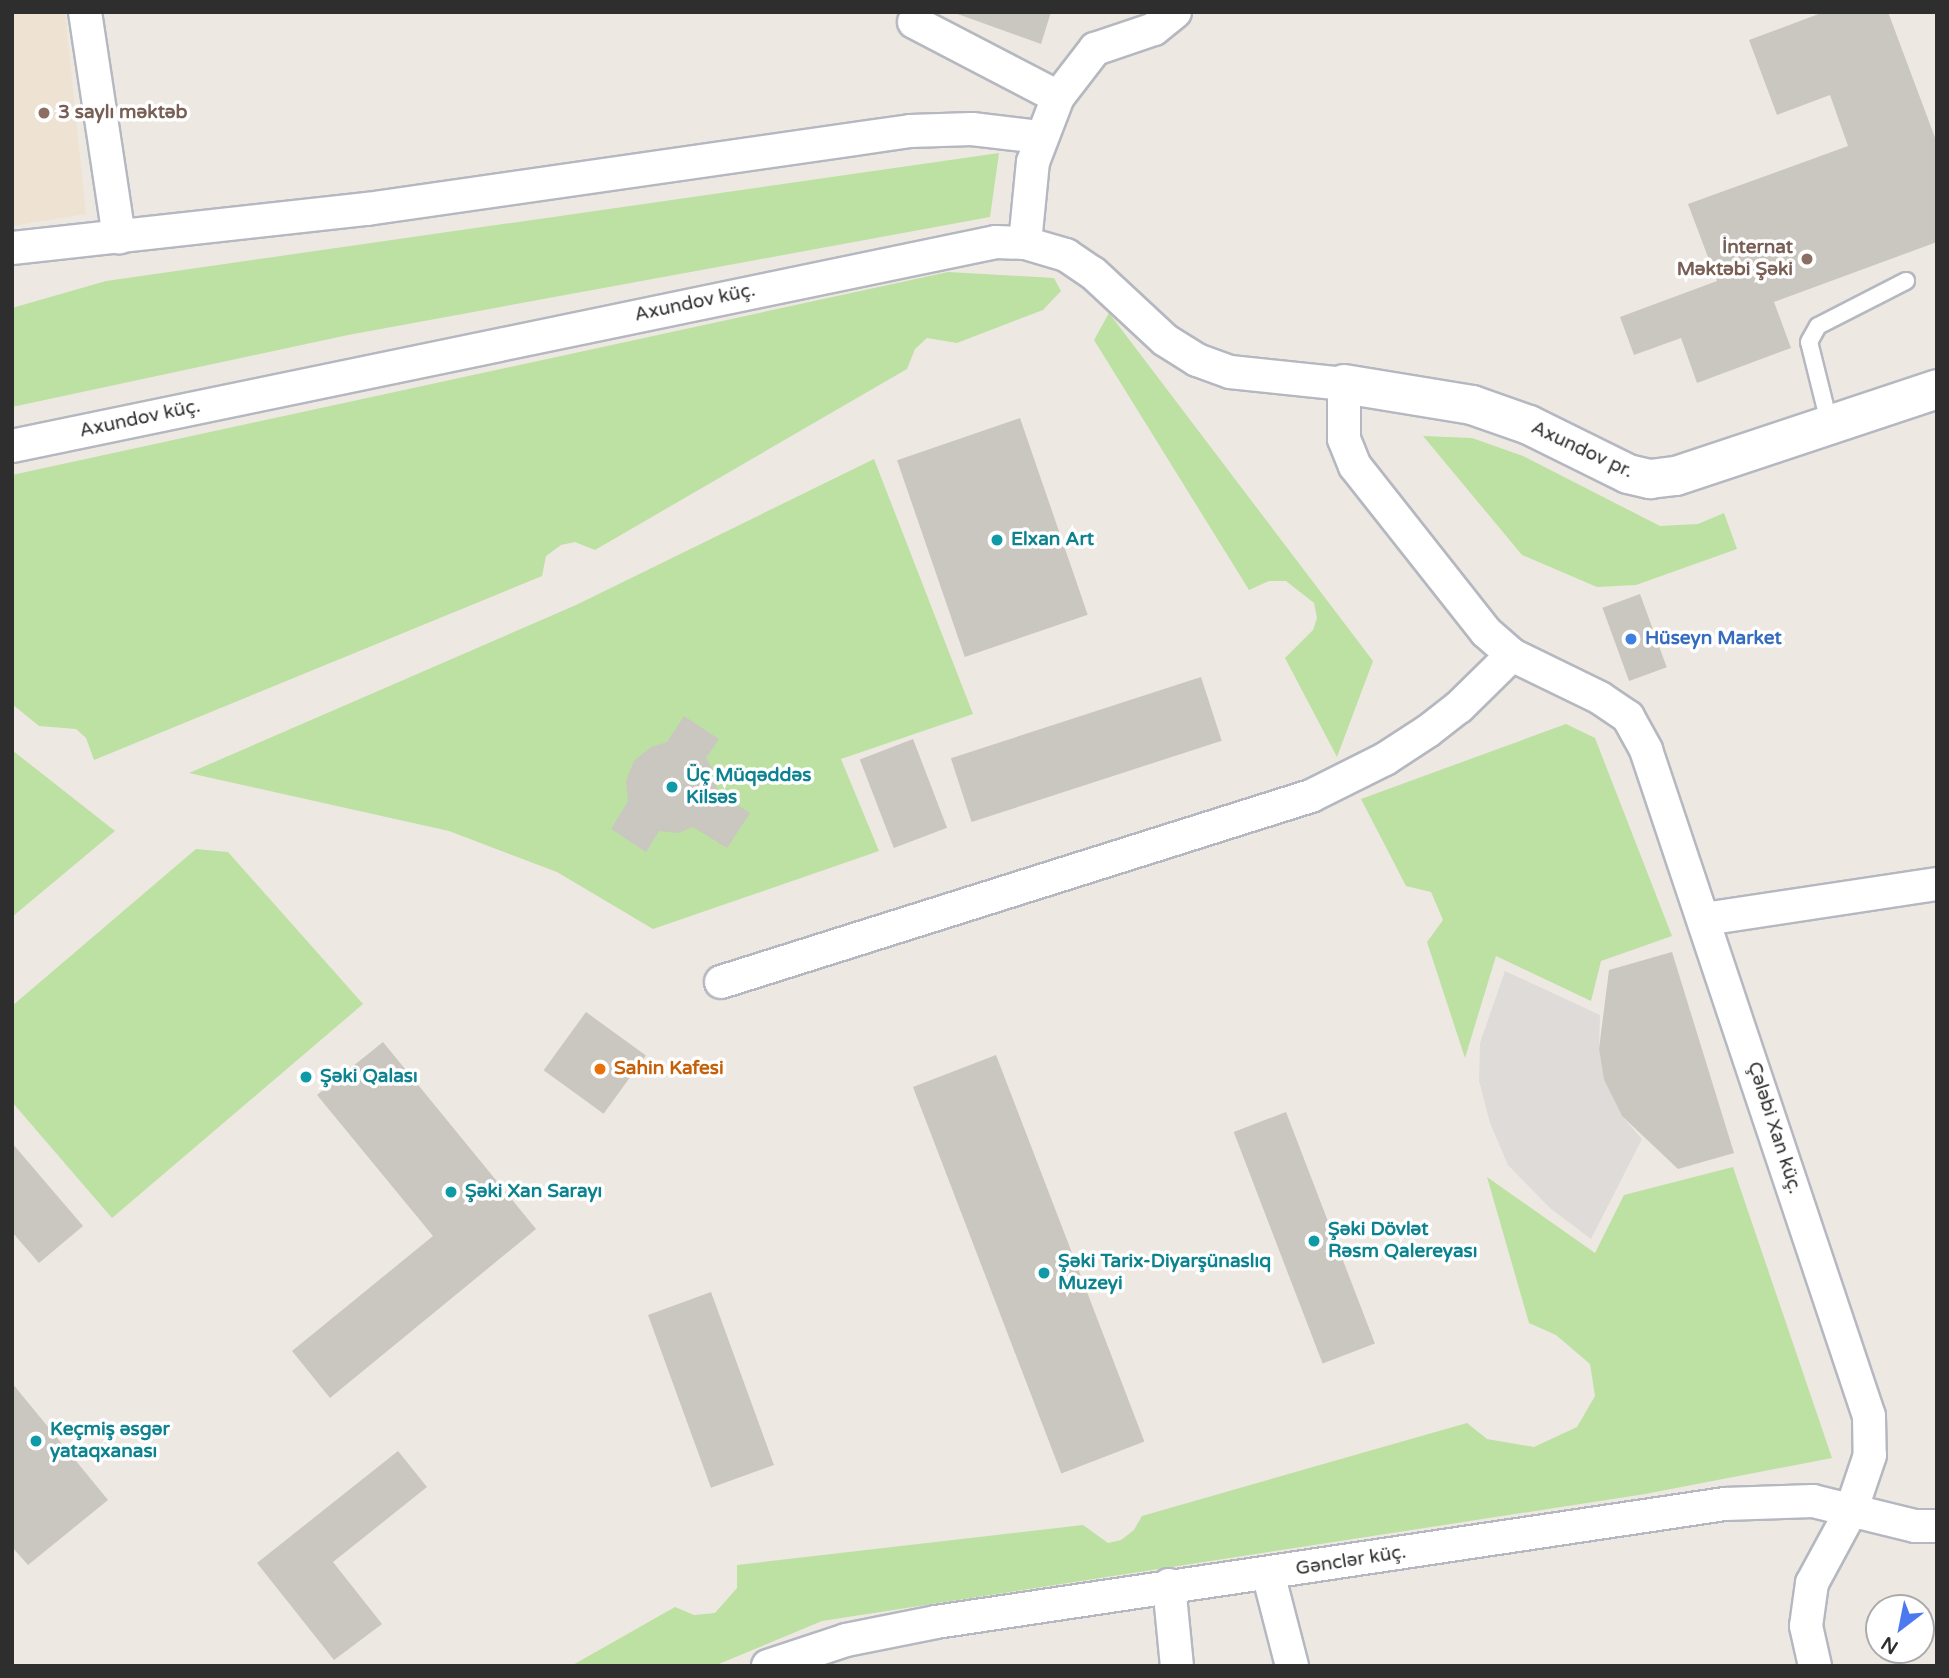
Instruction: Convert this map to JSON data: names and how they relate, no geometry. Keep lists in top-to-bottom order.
{
  "streets": {
    "street": [
      "Axundov küç.",
      "Axundov pr.",
      "Çələbi Xan küç.",
      "Gənclər küç."
    ]
  },
  "crossings": [
    ["Axundov küç.", "Axundov pr."],
    ["Axundov küç.", "Çələbi Xan küç."],
    ["Axundov pr.", "Çələbi Xan küç."],
    ["Çələbi Xan küç.", "Gənclər küç."]
  ],
  "places": [
    "3 saylı məktəb",
    "İnternat Məktəbi Şəki",
    "Elxan Art",
    "Hüseyn Market",
    "Üç Müqəddəs Kilsəs",
    "Sahin Kafesi",
    "Şəki Qalası",
    "Şəki Xan Sarayı",
    "Şəki Dövlət Rəsm Qalereyası",
    "Şəki Tarix-Diyarşünaslıq Muzeyi",
    "Keçmiş əsgər yataqxanası"
  ],
  "north": "bottom left"
}
